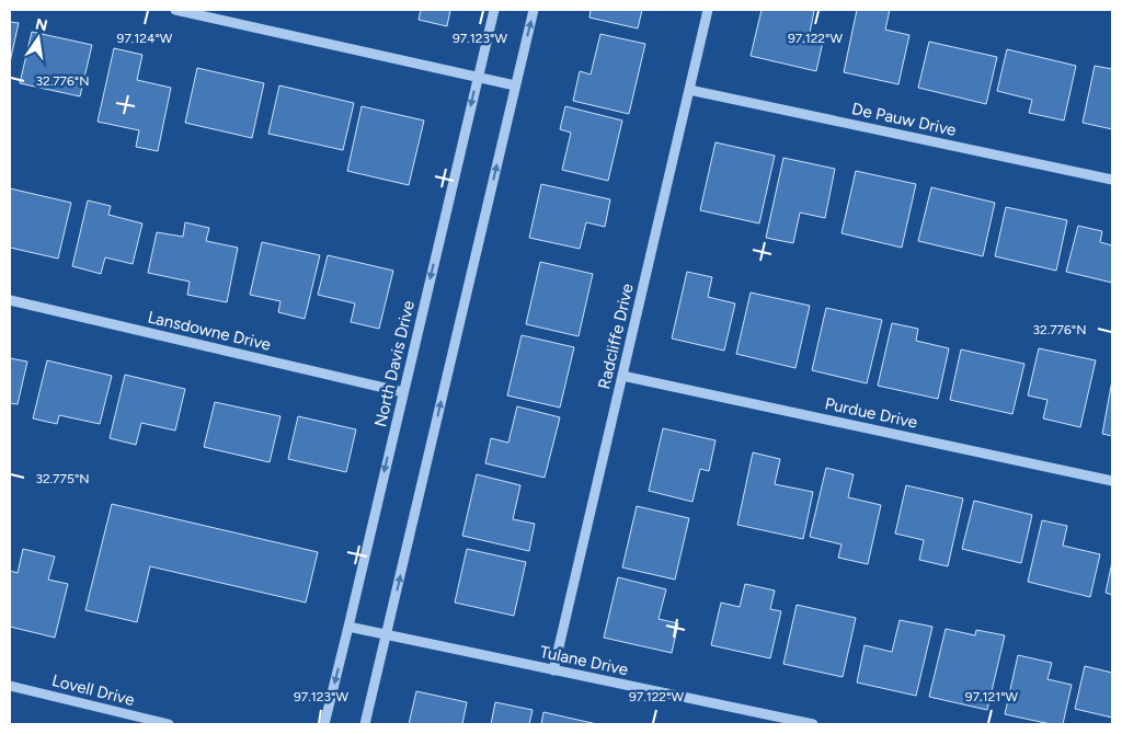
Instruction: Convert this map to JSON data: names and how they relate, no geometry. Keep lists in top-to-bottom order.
{
  "streets": {
    "street": [
      "De Pauw Drive",
      "Lansdowne Drive",
      "Radcliffe Drive",
      "North Davis Drive",
      "Purdue Drive",
      "Tulane Drive",
      "Lovell Drive"
    ]
  },
  "crossings": [
    ["De Pauw Drive", "Radcliffe Drive"],
    ["Lansdowne Drive", "North Davis Drive"],
    ["Radcliffe Drive", "Purdue Drive"],
    ["Radcliffe Drive", "Tulane Drive"],
    ["North Davis Drive", "Tulane Drive"]
  ],
  "north": "top",
  "coordinates": [
    "97.124°W",
    "97.123°W",
    "97.122°W",
    "32.776°N",
    "32.775°N",
    "97.121°W"
  ]
}
